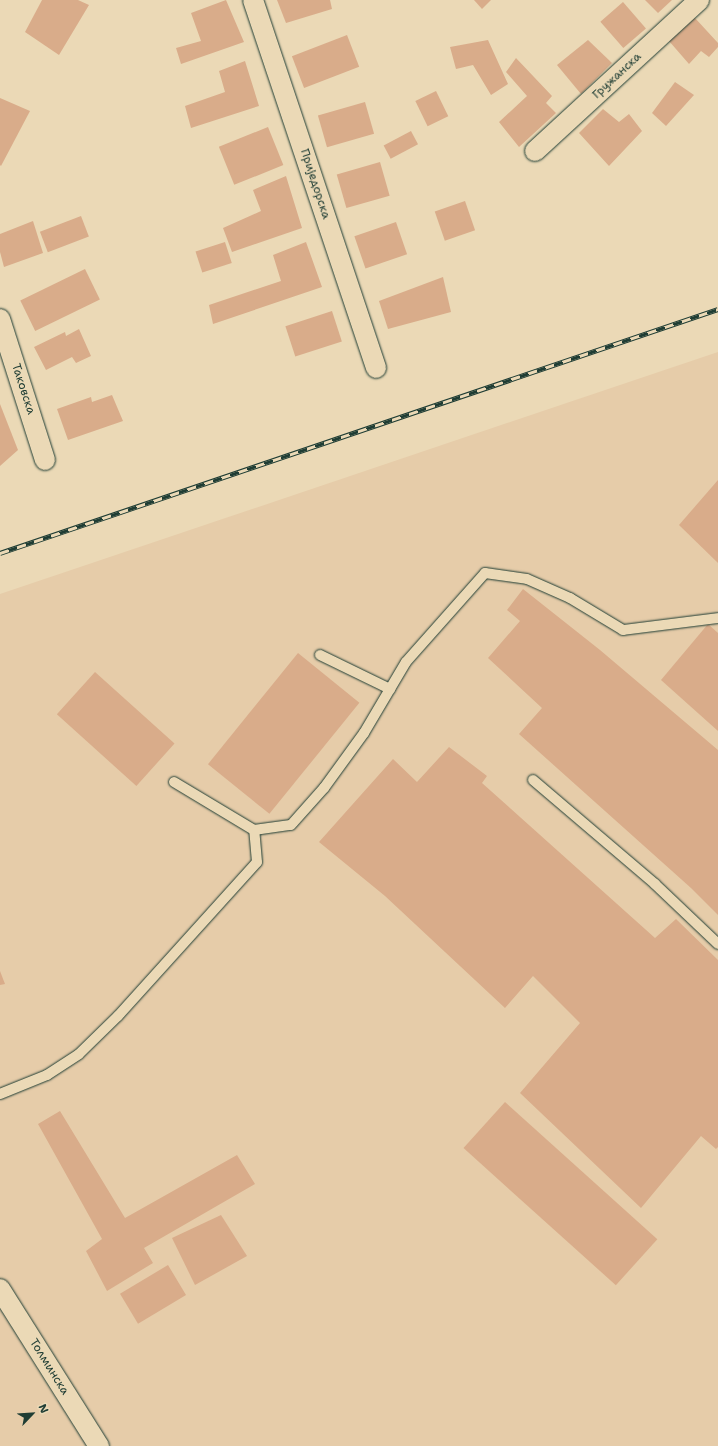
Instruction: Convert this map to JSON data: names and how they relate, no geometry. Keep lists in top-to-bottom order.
{
  "streets": {
    "street": [
      "Гружанска",
      "Приједорска",
      "Таковска",
      "Толминска"
    ]
  },
  "north": "top right"
}
